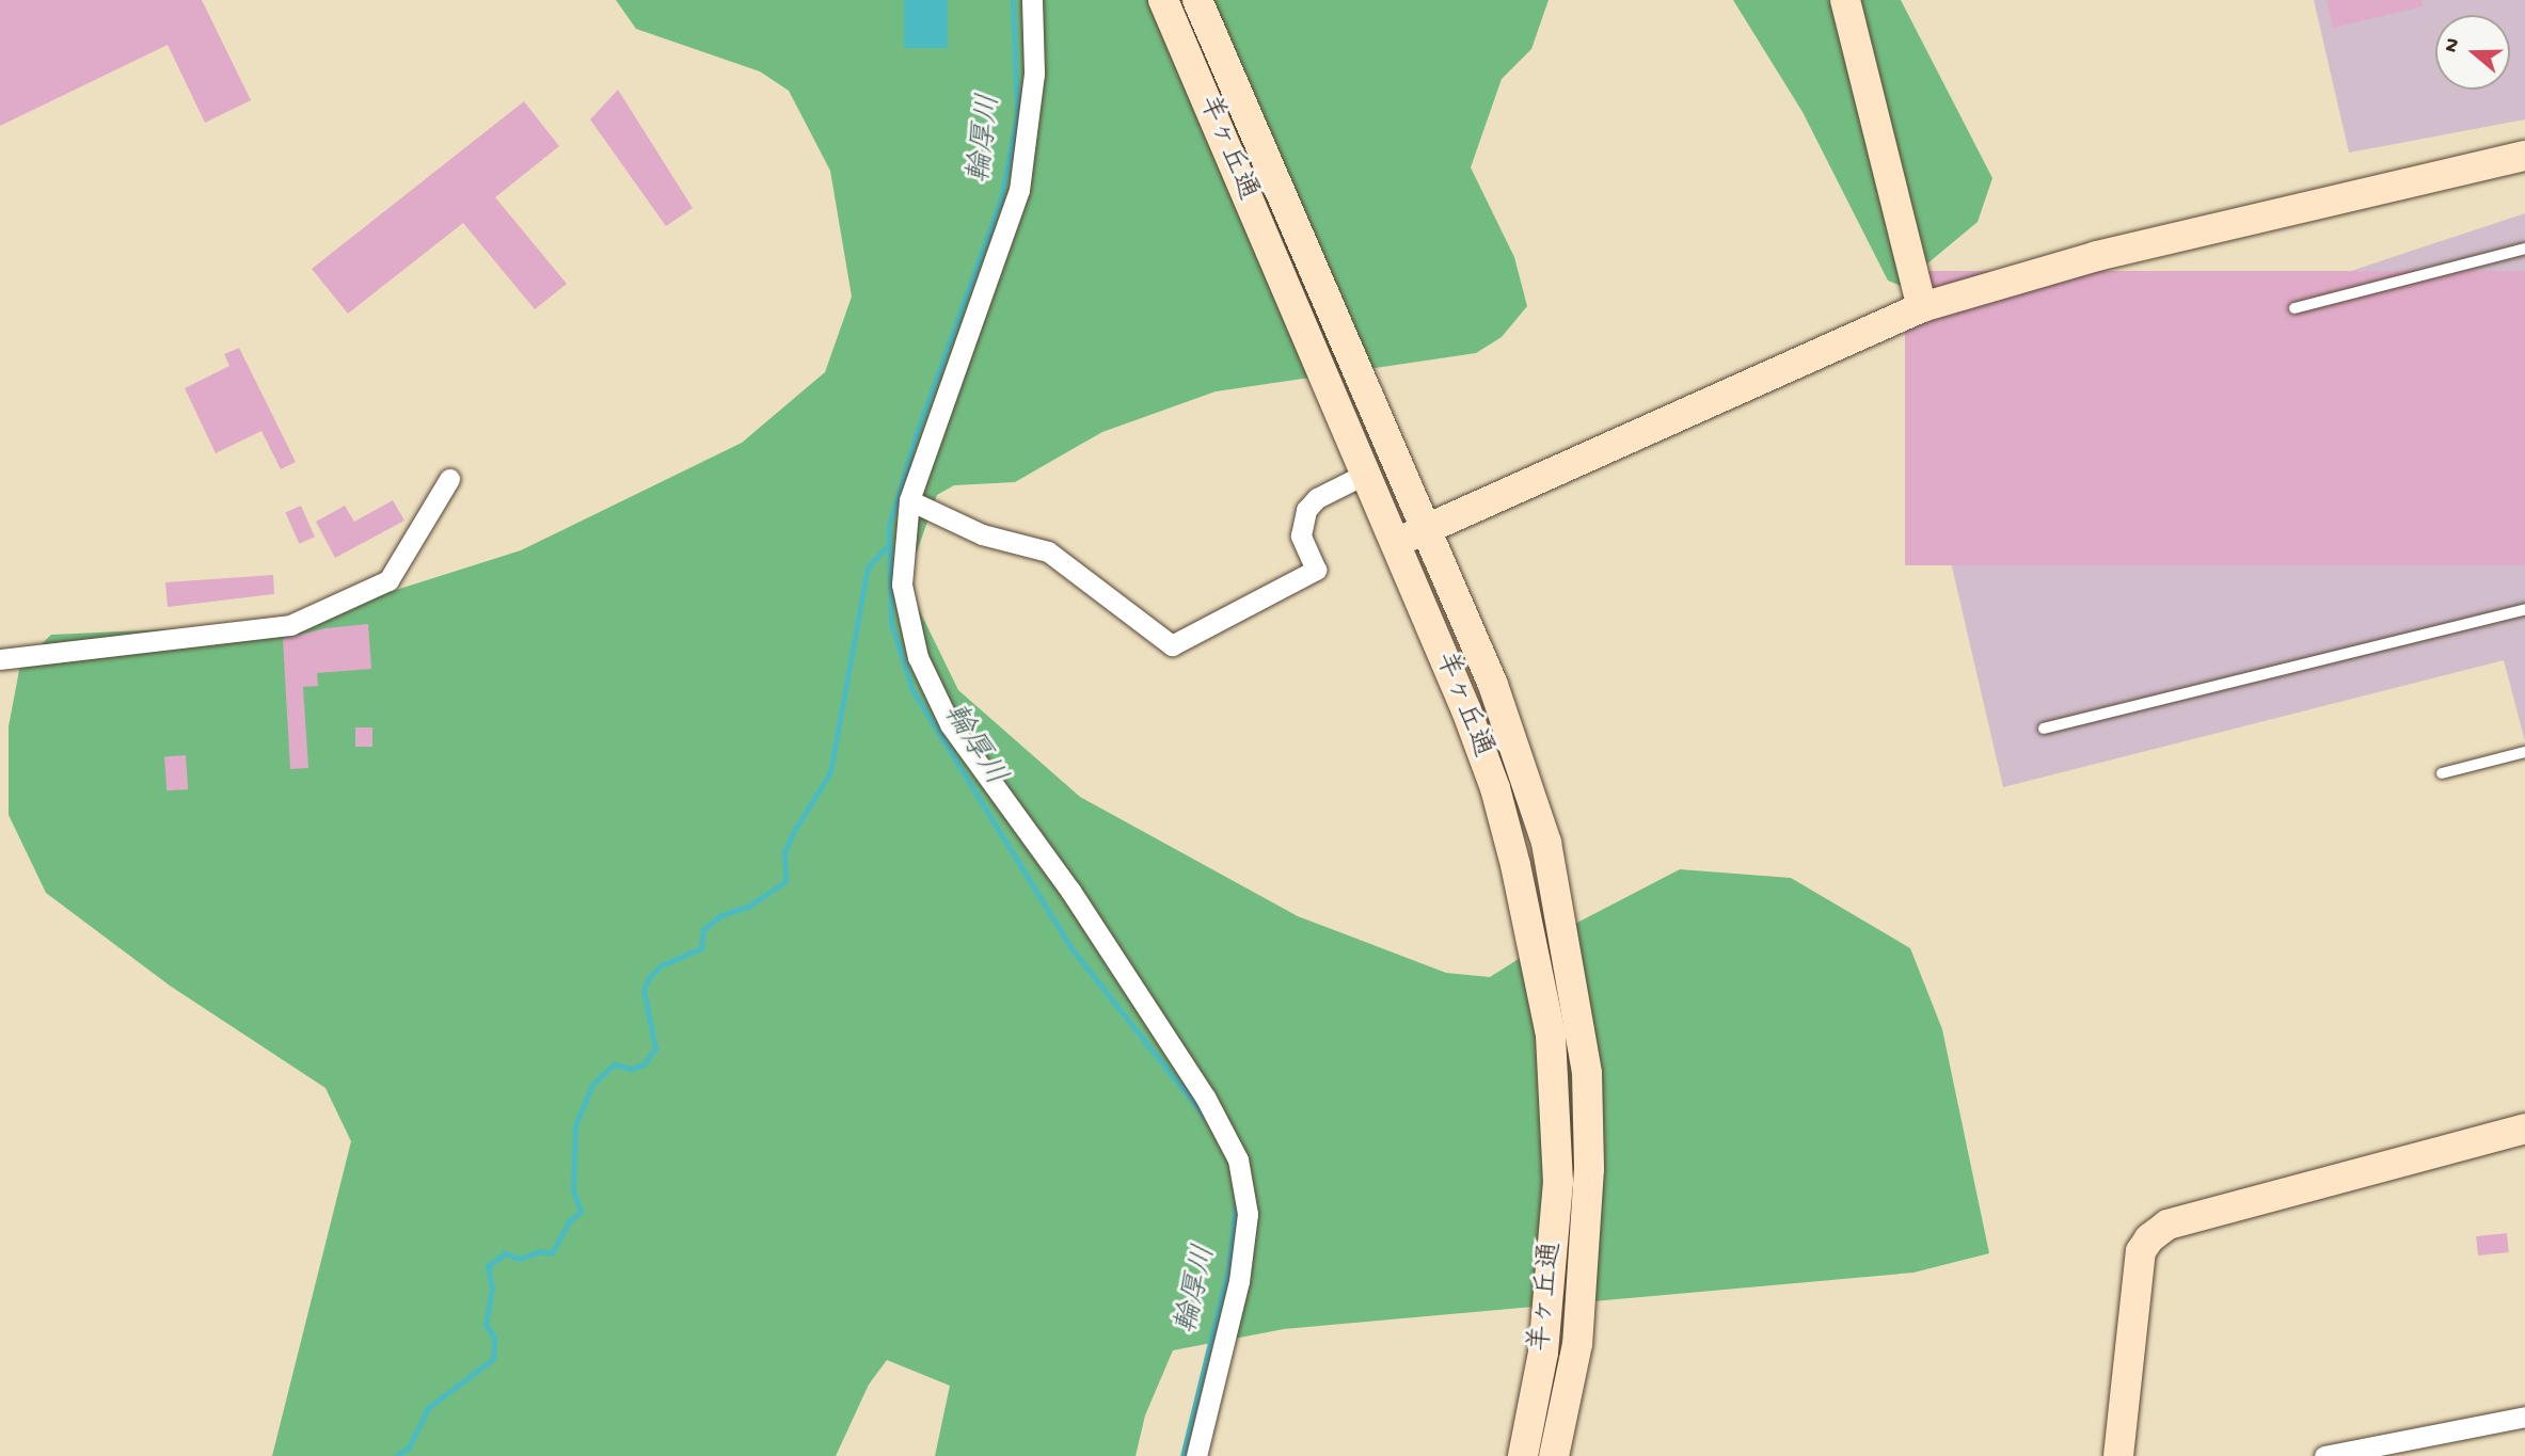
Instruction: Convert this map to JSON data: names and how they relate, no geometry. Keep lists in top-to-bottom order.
{
  "streets": {
    "main road": ["羊ヶ丘通"]
  },
  "water": ["輪厚川"],
  "north": "left"
}
